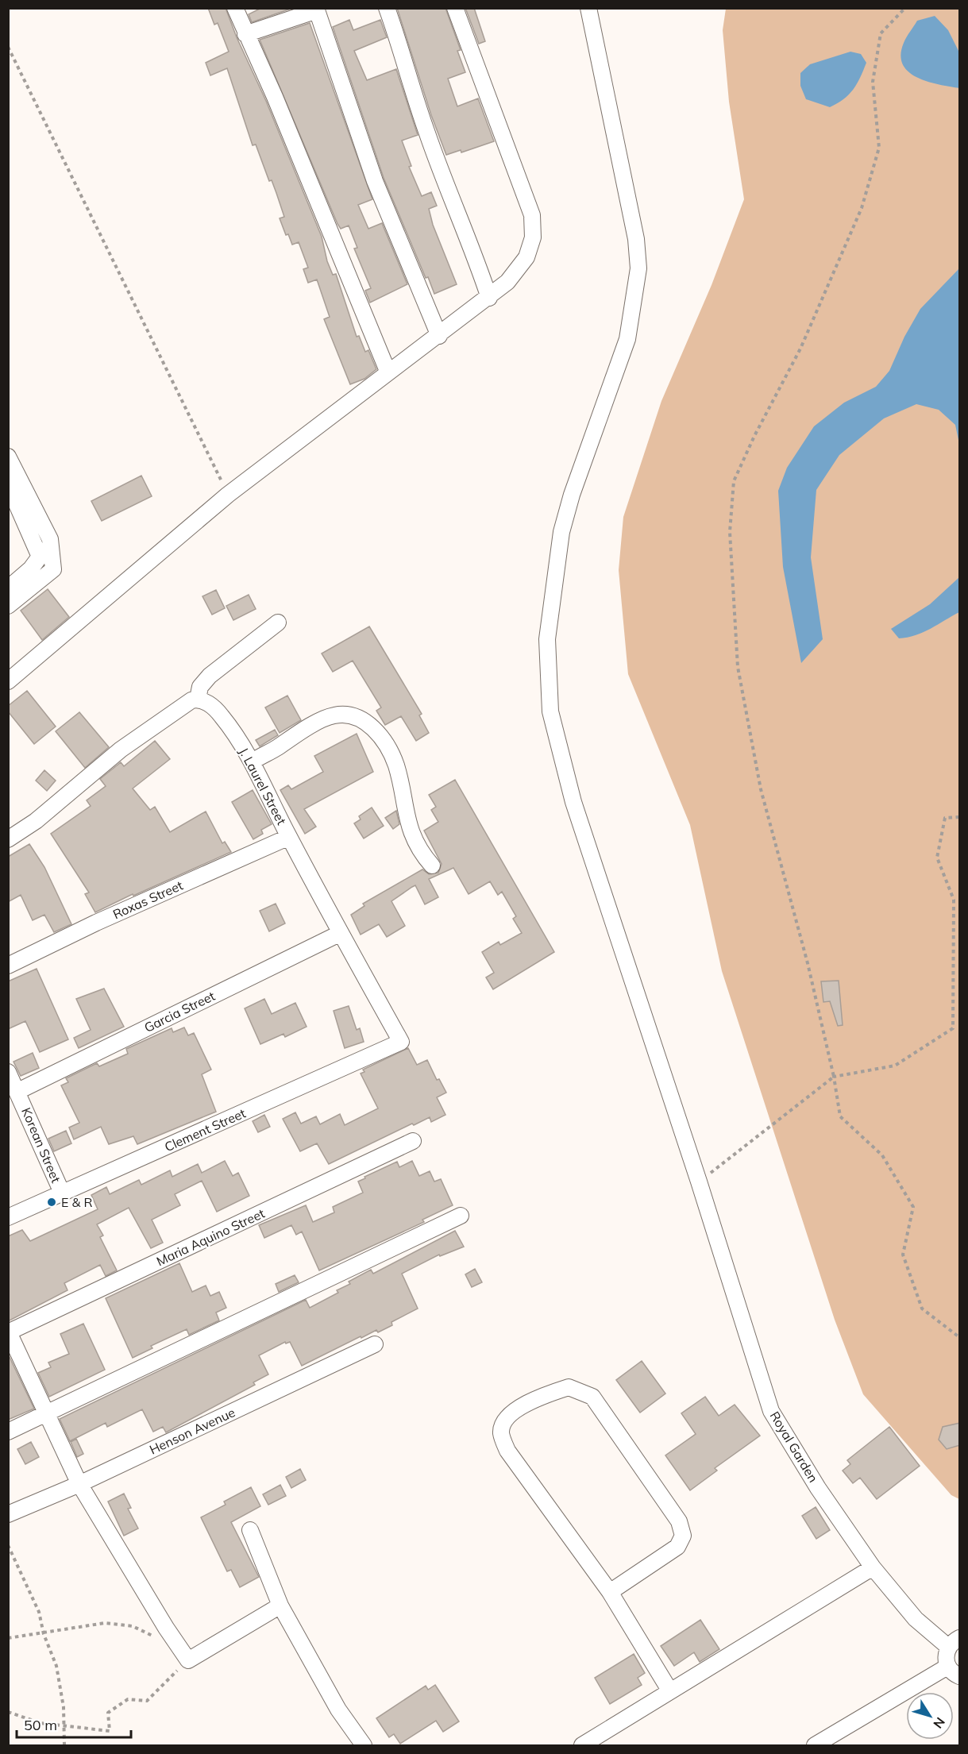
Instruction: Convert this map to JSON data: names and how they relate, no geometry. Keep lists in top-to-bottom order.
{
  "streets": {
    "street": [
      "J. Laurel Street",
      "Roxas Street",
      "Garcia Street",
      "Clement Street",
      "Korean Street",
      "Maria Aquino Street",
      "Henson Avenue",
      "Royal Garden"
    ]
  },
  "crossings": [
    ["J. Laurel Street", "Roxas Street"],
    ["J. Laurel Street", "Garcia Street"],
    ["J. Laurel Street", "Clement Street"],
    ["Garcia Street", "Korean Street"],
    ["Clement Street", "Korean Street"]
  ],
  "places": ["E & R"],
  "scale_bar": "50 m",
  "north": "bottom right"
}
